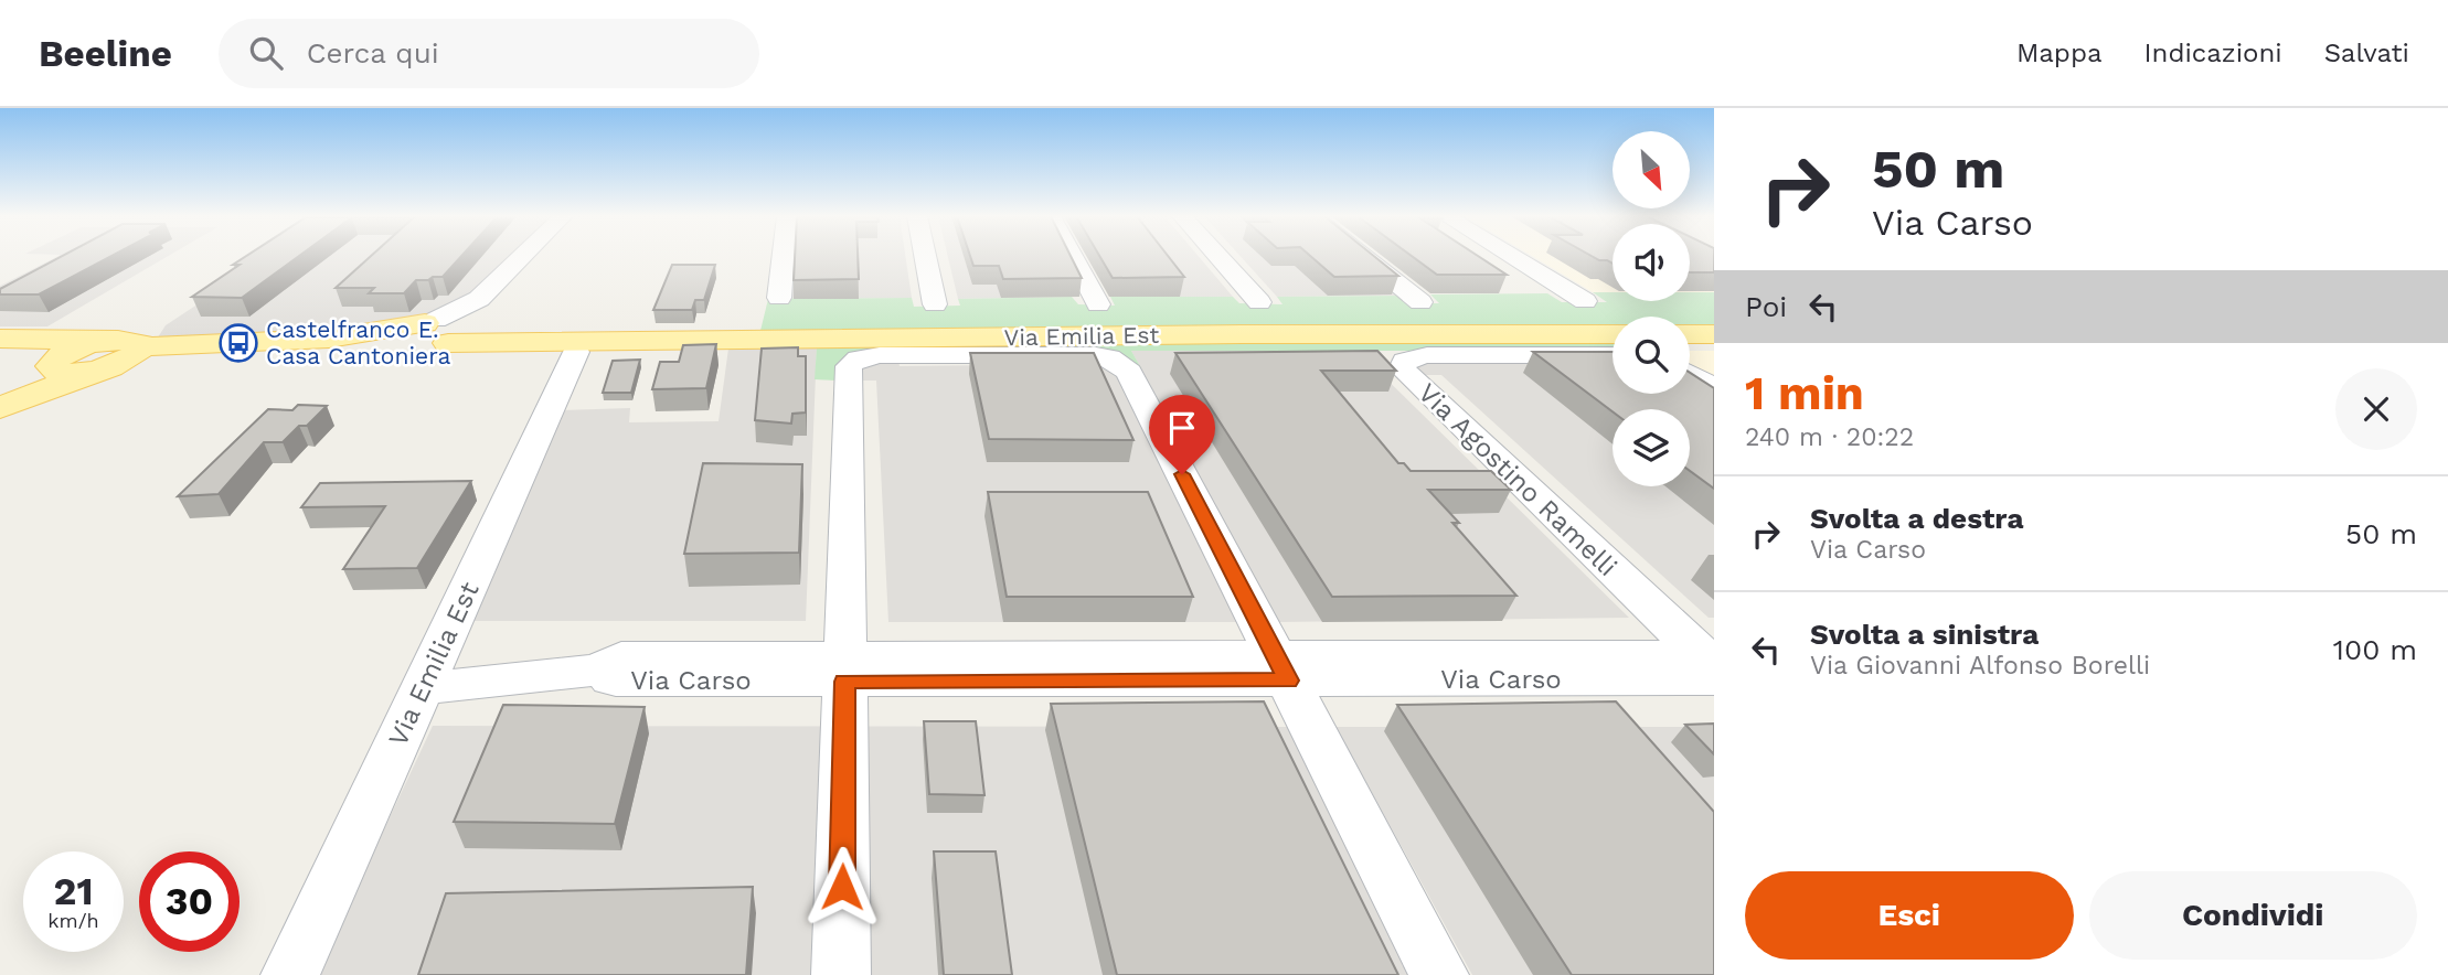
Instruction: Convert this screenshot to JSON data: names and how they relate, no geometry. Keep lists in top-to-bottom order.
{
  "streets": {
    "main road": ["Via Emilia Est"],
    "street": ["Via Agostino Ramelli", "Via Carso"]
  },
  "crossings": [
    ["Via Emilia Est", "Via Carso"],
    ["Via Agostino Ramelli", "Via Carso"]
  ],
  "places": {
    "bus stop": ["Castelfranco E. Casa Cantoniera"]
  },
  "north": "bottom right",
  "page": {
    "header": "Beeline",
    "search": "Cerca qui",
    "nav": ["Mappa", "Indicazioni", "Salvati"],
    "turn": ["50 m", "Via Carso"],
    "then": "Poi",
    "heading": ["1 min", "240 m · 20:22"],
    "list": [
      {
        "name": "Svolta a destra",
        "note": "Via Carso",
        "value": "50 m"
      },
      {
        "name": "Svolta a sinistra",
        "note": "Via Giovanni Alfonso Borelli",
        "value": "100 m"
      }
    ],
    "speed": "21 km/h",
    "limit": "30",
    "buttons": ["Esci", "Condividi"]
  }
}
